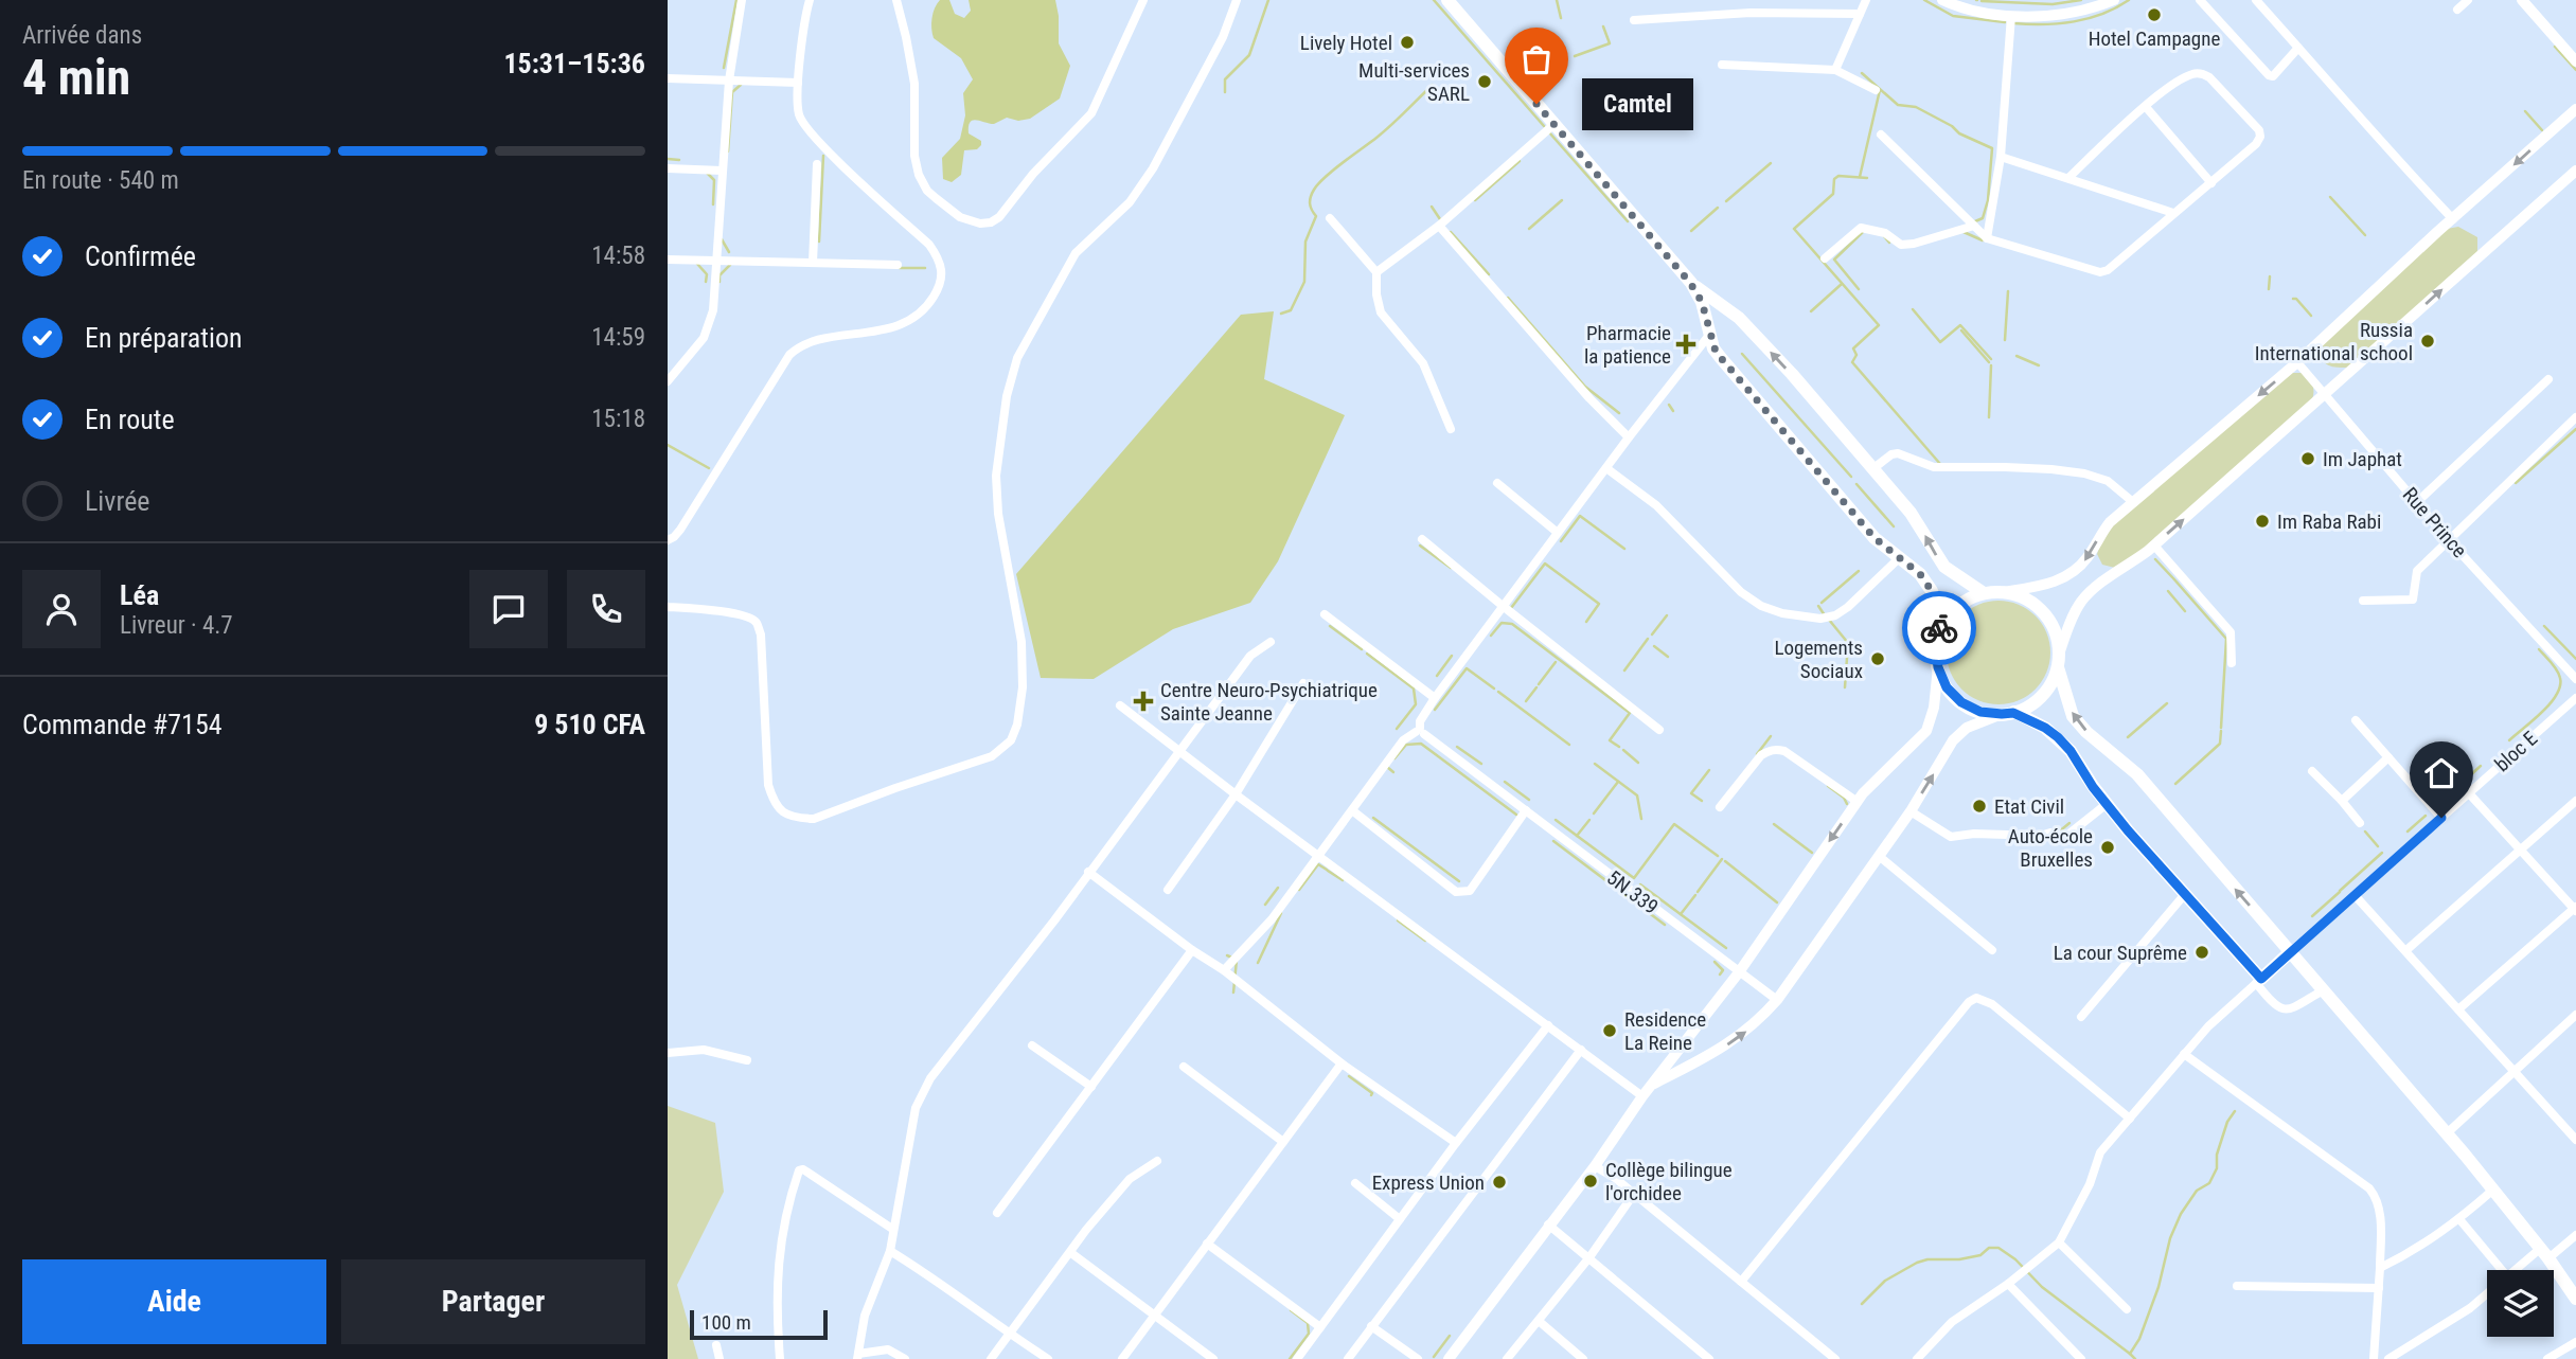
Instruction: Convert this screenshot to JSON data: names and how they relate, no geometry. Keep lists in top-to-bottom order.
{
  "streets": {
    "street": ["Rue Prince", "bloc E", "5N.339"]
  },
  "places": {
    "other": [
      "Hotel Campagne",
      "Lively Hotel",
      "Multi-services SARL",
      "Camtel",
      "Russia International school",
      "Im Japhat",
      "Im Raba Rabi",
      "Logements Sociaux",
      "Etat Civil",
      "Auto-école Bruxelles",
      "La cour Suprême",
      "Residence La Reine",
      "Collège bilingue l'orchidee",
      "Express Union"
    ],
    "health": ["Pharmacie la patience", "Centre Neuro-Psychiatrique Sainte Jeanne"]
  },
  "scale_bar": "100 m",
  "page": {
    "heading": ["4 min", "Arrivée dans", "15:31–15:36"],
    "panel": [
      "Léa",
      "Livreur · 4.7",
      "Commande #7154",
      "9 510 CFA"
    ],
    "bubble": "Camtel",
    "bar": "En route · 540 m",
    "list": [
      ["Confirmée", "14:58"],
      ["En préparation", "14:59"],
      ["En route", "15:18"],
      "Livrée"
    ],
    "buttons": ["Aide", "Partager"],
    "scale": "100 m"
  }
}
